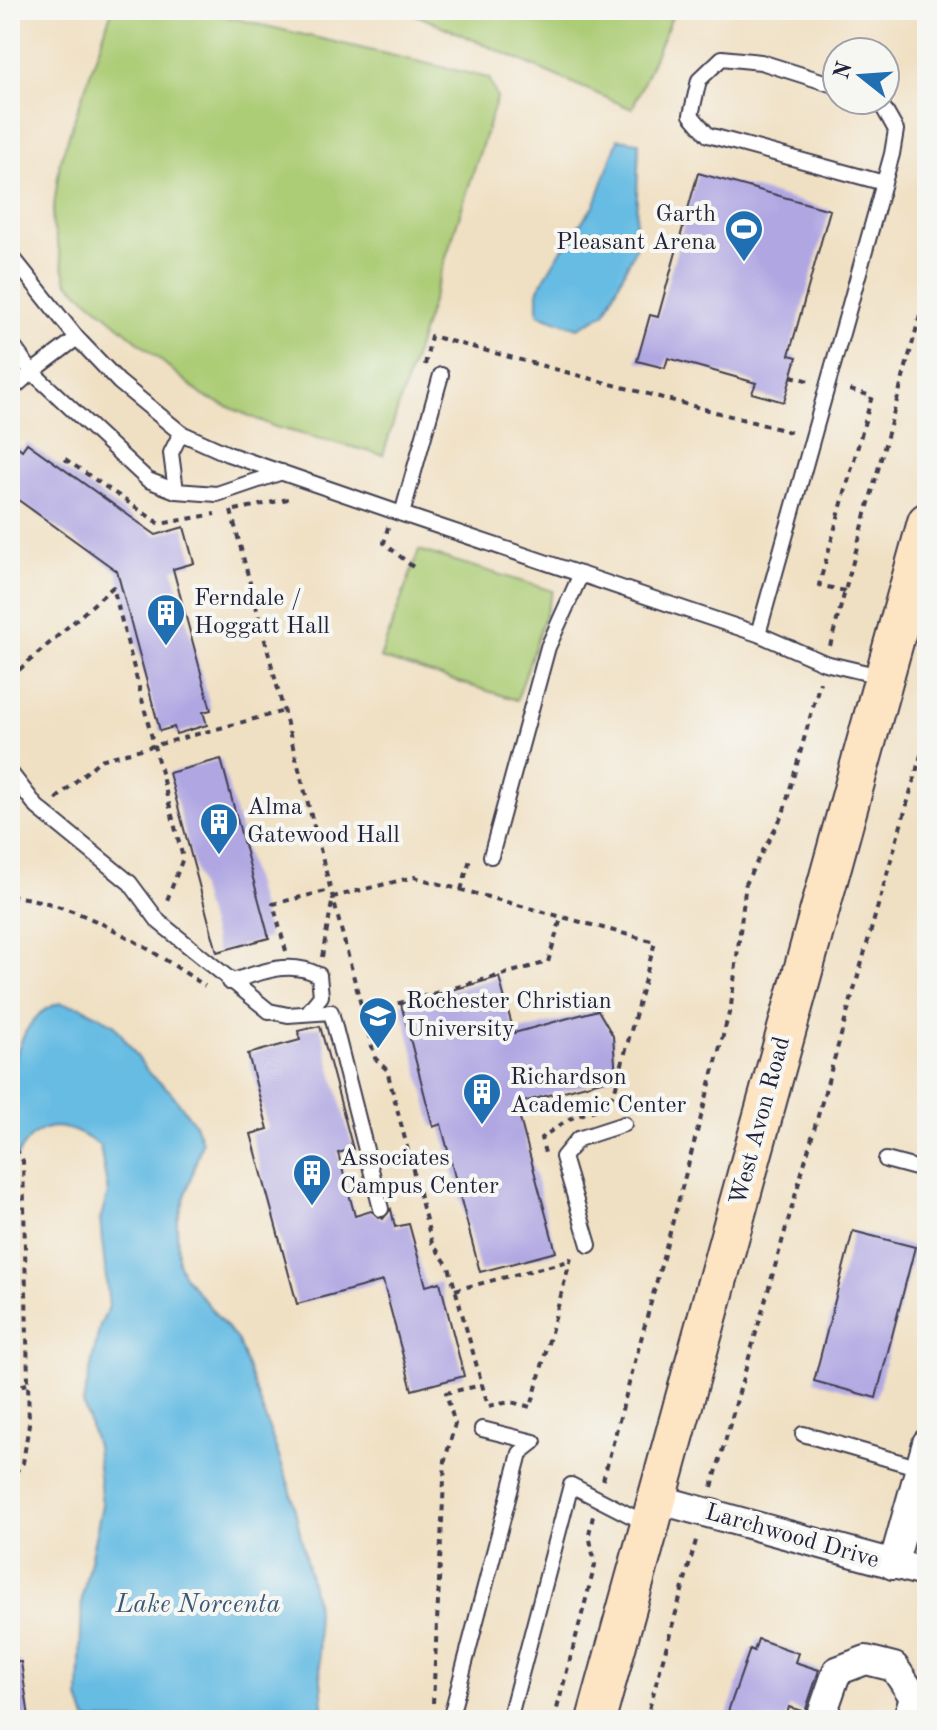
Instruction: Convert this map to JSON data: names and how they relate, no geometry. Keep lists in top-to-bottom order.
{
  "streets": {
    "main road": ["West Avon Road"],
    "street": ["Larchwood Drive"]
  },
  "crossings": [
    ["West Avon Road", "Larchwood Drive"]
  ],
  "water": ["Lake Norcenta"],
  "places": {
    "sports": ["Garth Pleasant Arena"],
    "building": [
      "Ferndale / Hoggatt Hall",
      "Alma Gatewood Hall",
      "Richardson Academic Center",
      "Associates Campus Center"
    ],
    "school or university": ["Rochester Christian University"]
  },
  "north": "left"
}
